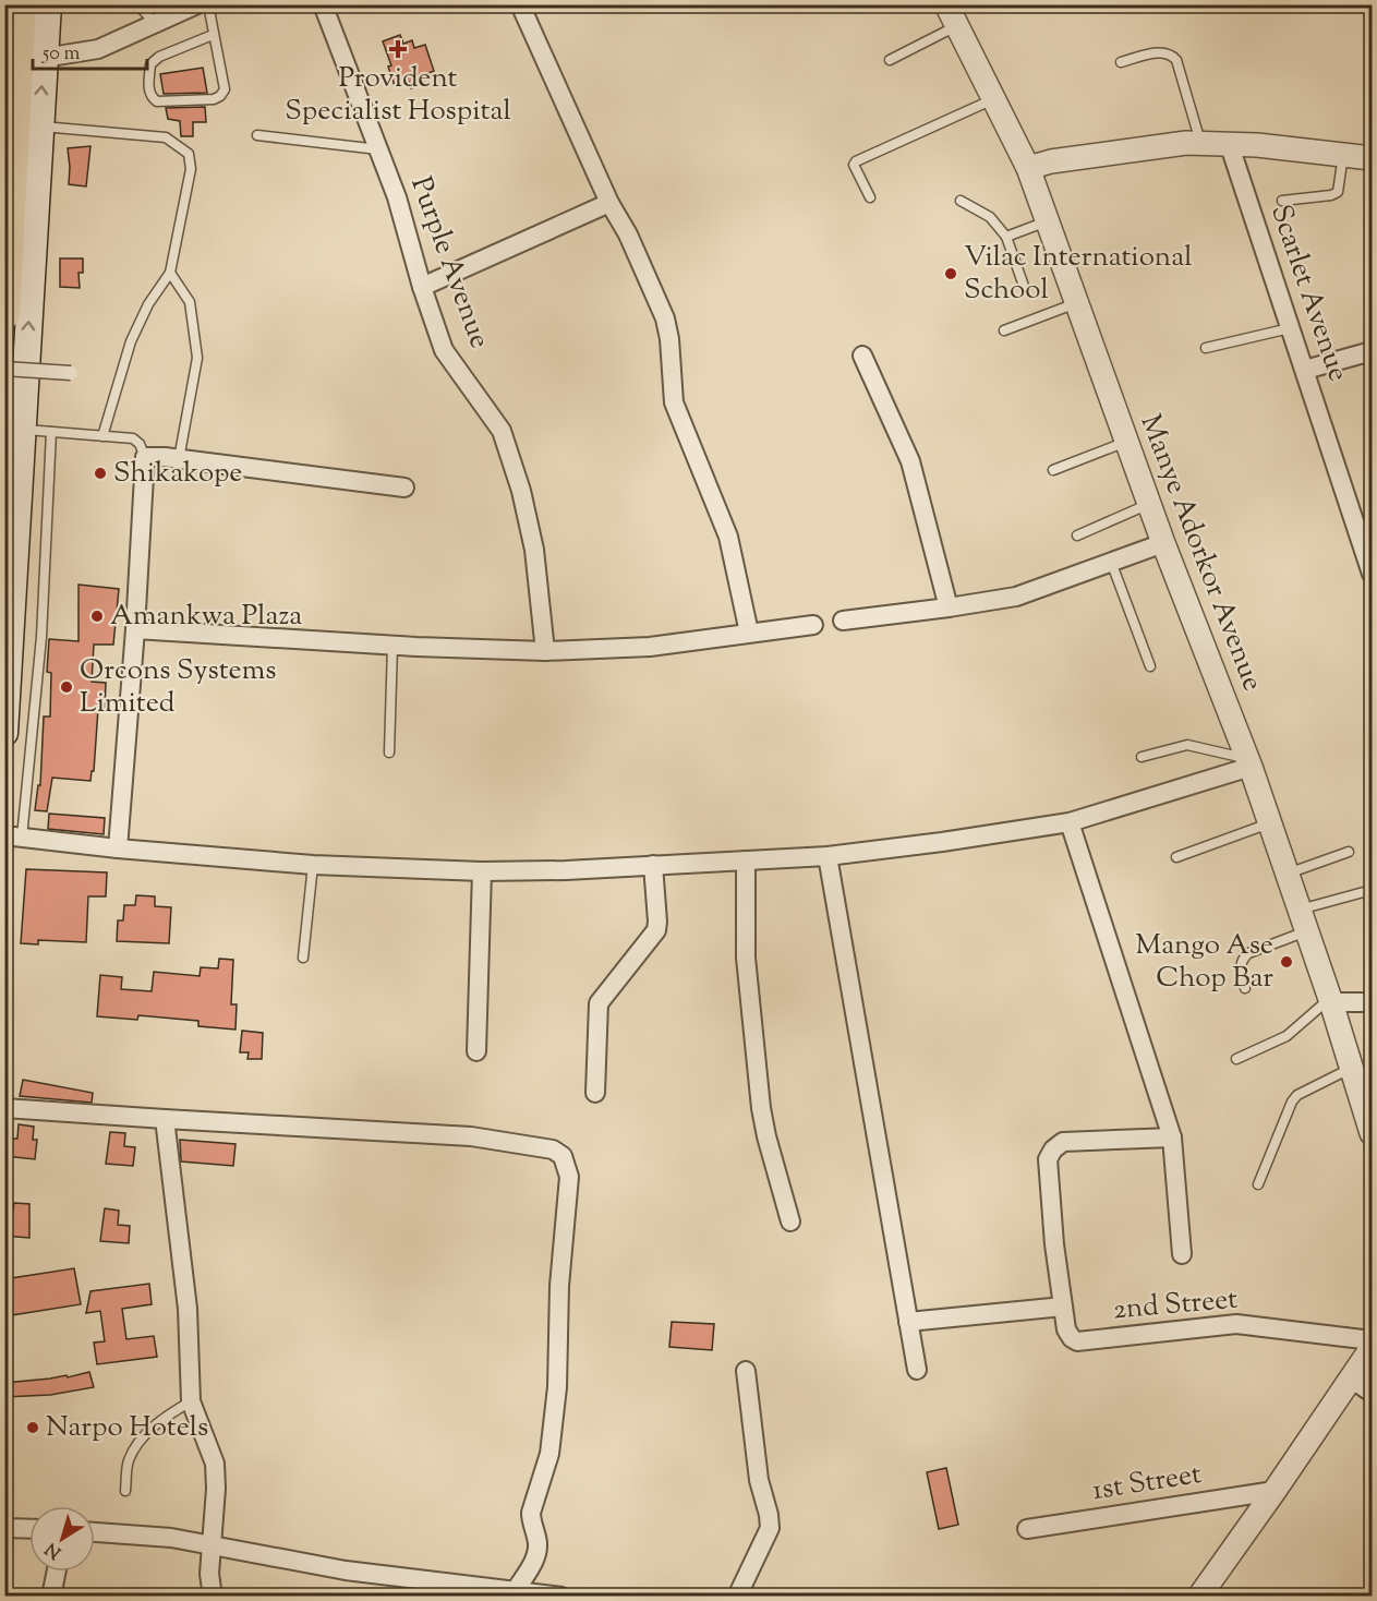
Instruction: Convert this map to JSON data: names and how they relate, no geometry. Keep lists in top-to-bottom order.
{
  "streets": {
    "street": [
      "Purple Avenue",
      "Scarlet Avenue",
      "Manye Adorkor Avenue",
      "2nd Street",
      "1st Street"
    ]
  },
  "places": {
    "health": ["Provident Specialist Hospital"],
    "other": [
      "Vilac International School",
      "Shikakope",
      "Amankwa Plaza",
      "Orcons Systems Limited",
      "Mango Ase Chop Bar",
      "Narpo Hotels"
    ]
  },
  "scale_bar": "50 m",
  "north": "bottom left"
}
